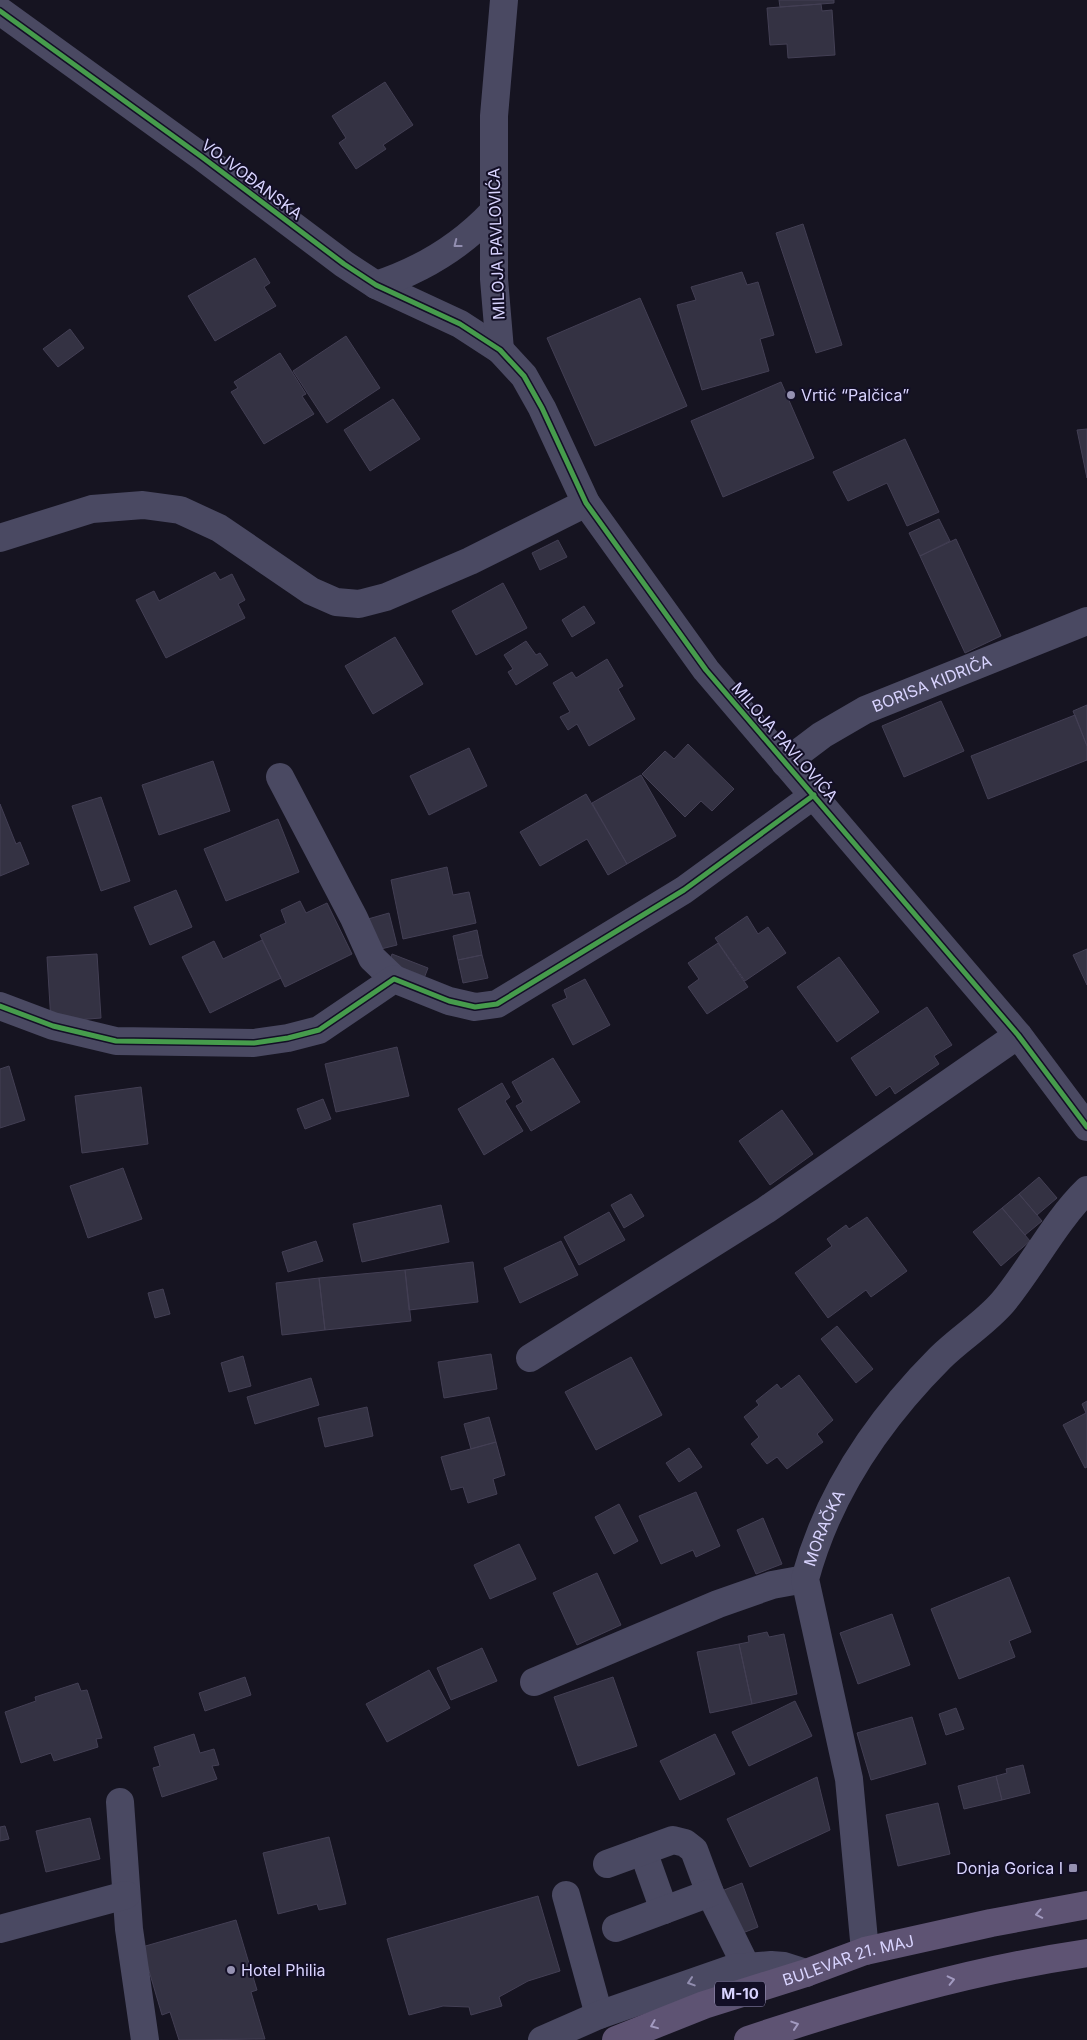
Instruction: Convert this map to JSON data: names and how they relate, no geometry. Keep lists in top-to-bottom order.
{
  "streets": {
    "main road": ["BULEVAR 21. MAJ", "M-10"],
    "street": [
      "VOJVOĐANSKA",
      "MILOJA PAVLOVIĆA",
      "BORISA KIDRIČA",
      "MORAČKA"
    ]
  },
  "crossings": [
    ["VOJVOĐANSKA", "MILOJA PAVLOVIĆA"],
    ["MILOJA PAVLOVIĆA", "BORISA KIDRIČA"],
    ["MORAČKA", "BULEVAR 21. MAJ"]
  ],
  "places": {
    "other": ["Vrtić “Palčica”", "Hotel Philia"],
    "transit": ["Donja Gorica I"]
  }
}
